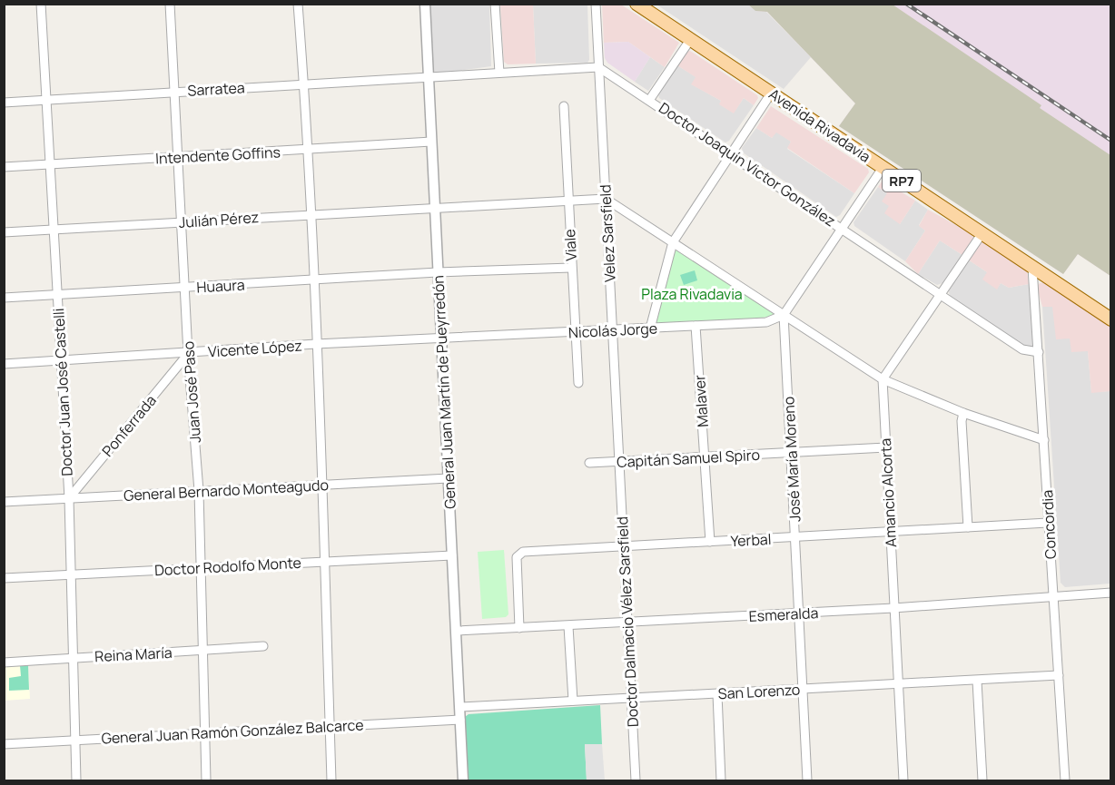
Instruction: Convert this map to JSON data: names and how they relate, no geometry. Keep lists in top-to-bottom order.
{
  "streets": {
    "main road": ["Avenida Rivadavia", "RP7"],
    "street": [
      "Sarratea",
      "Intendente Goffins",
      "Doctor Joaquín Victor González",
      "Julián Pérez",
      "Velez Sarsfield",
      "Viale",
      "Huaura",
      "Nicolás Jorge",
      "Vicente López",
      "Doctor Juan José Castelli",
      "Juan José Paso",
      "General Juan Martín de Pueyrredón",
      "Malaver",
      "Ponferrada",
      "Capitán Samuel Spiro",
      "José María Moreno",
      "General Bernardo Monteagudo",
      "Amancio Alcorta",
      "Concordia",
      "Yerbal",
      "Doctor Rodolfo Monte",
      "Esmeralda",
      "Doctor Dalmacio Vélez Sarsfield",
      "Reina María",
      "San Lorenzo",
      "General Juan Ramón González Balcarce"
    ]
  },
  "crossings": [
    ["Sarratea", "Doctor Juan José Castelli"],
    ["Sarratea", "Juan José Paso"],
    ["Sarratea", "General Juan Martín de Pueyrredón"],
    ["Avenida Rivadavia", "Concordia"],
    ["Intendente Goffins", "Doctor Juan José Castelli"],
    ["Intendente Goffins", "Juan José Paso"],
    ["Intendente Goffins", "General Juan Martín de Pueyrredón"],
    ["Doctor Joaquín Victor González", "Velez Sarsfield"],
    ["Doctor Joaquín Victor González", "Concordia"],
    ["Julián Pérez", "Velez Sarsfield"],
    ["Julián Pérez", "Viale"],
    ["Julián Pérez", "Doctor Juan José Castelli"],
    ["Julián Pérez", "Juan José Paso"],
    ["Julián Pérez", "General Juan Martín de Pueyrredón"],
    ["Velez Sarsfield", "Nicolás Jorge"],
    ["Velez Sarsfield", "Capitán Samuel Spiro"],
    ["Velez Sarsfield", "Doctor Dalmacio Vélez Sarsfield"],
    ["Viale", "Huaura"],
    ["Viale", "Nicolás Jorge"],
    ["Huaura", "Doctor Juan José Castelli"],
    ["Huaura", "Juan José Paso"],
    ["Huaura", "General Juan Martín de Pueyrredón"],
    ["Nicolás Jorge", "Vicente López"],
    ["Nicolás Jorge", "General Juan Martín de Pueyrredón"],
    ["Nicolás Jorge", "Malaver"],
    ["Nicolás Jorge", "José María Moreno"],
    ["Vicente López", "Doctor Juan José Castelli"],
    ["Vicente López", "Juan José Paso"],
    ["Vicente López", "General Juan Martín de Pueyrredón"],
    ["Vicente López", "Ponferrada"],
    ["Doctor Juan José Castelli", "Ponferrada"],
    ["Doctor Juan José Castelli", "General Bernardo Monteagudo"],
    ["Doctor Juan José Castelli", "Doctor Rodolfo Monte"],
    ["Doctor Juan José Castelli", "Reina María"],
    ["Doctor Juan José Castelli", "General Juan Ramón González Balcarce"],
    ["Juan José Paso", "Ponferrada"],
    ["Juan José Paso", "General Bernardo Monteagudo"],
    ["Juan José Paso", "Doctor Rodolfo Monte"],
    ["Juan José Paso", "Reina María"],
    ["Juan José Paso", "General Juan Ramón González Balcarce"],
    ["General Juan Martín de Pueyrredón", "General Bernardo Monteagudo"],
    ["General Juan Martín de Pueyrredón", "Doctor Rodolfo Monte"],
    ["General Juan Martín de Pueyrredón", "Esmeralda"],
    ["General Juan Martín de Pueyrredón", "San Lorenzo"],
    ["General Juan Martín de Pueyrredón", "General Juan Ramón González Balcarce"],
    ["Malaver", "Capitán Samuel Spiro"],
    ["Malaver", "Yerbal"],
    ["Ponferrada", "General Bernardo Monteagudo"],
    ["Capitán Samuel Spiro", "José María Moreno"],
    ["Capitán Samuel Spiro", "Amancio Alcorta"],
    ["Capitán Samuel Spiro", "Doctor Dalmacio Vélez Sarsfield"],
    ["José María Moreno", "Yerbal"],
    ["José María Moreno", "Esmeralda"],
    ["José María Moreno", "San Lorenzo"],
    ["Amancio Alcorta", "Yerbal"],
    ["Amancio Alcorta", "Esmeralda"],
    ["Amancio Alcorta", "San Lorenzo"],
    ["Concordia", "Yerbal"],
    ["Concordia", "Esmeralda"],
    ["Concordia", "San Lorenzo"],
    ["Yerbal", "Esmeralda"],
    ["Yerbal", "Doctor Dalmacio Vélez Sarsfield"],
    ["Esmeralda", "Doctor Dalmacio Vélez Sarsfield"],
    ["Doctor Dalmacio Vélez Sarsfield", "San Lorenzo"]
  ],
  "parks": ["Plaza Rivadavia"]
}
